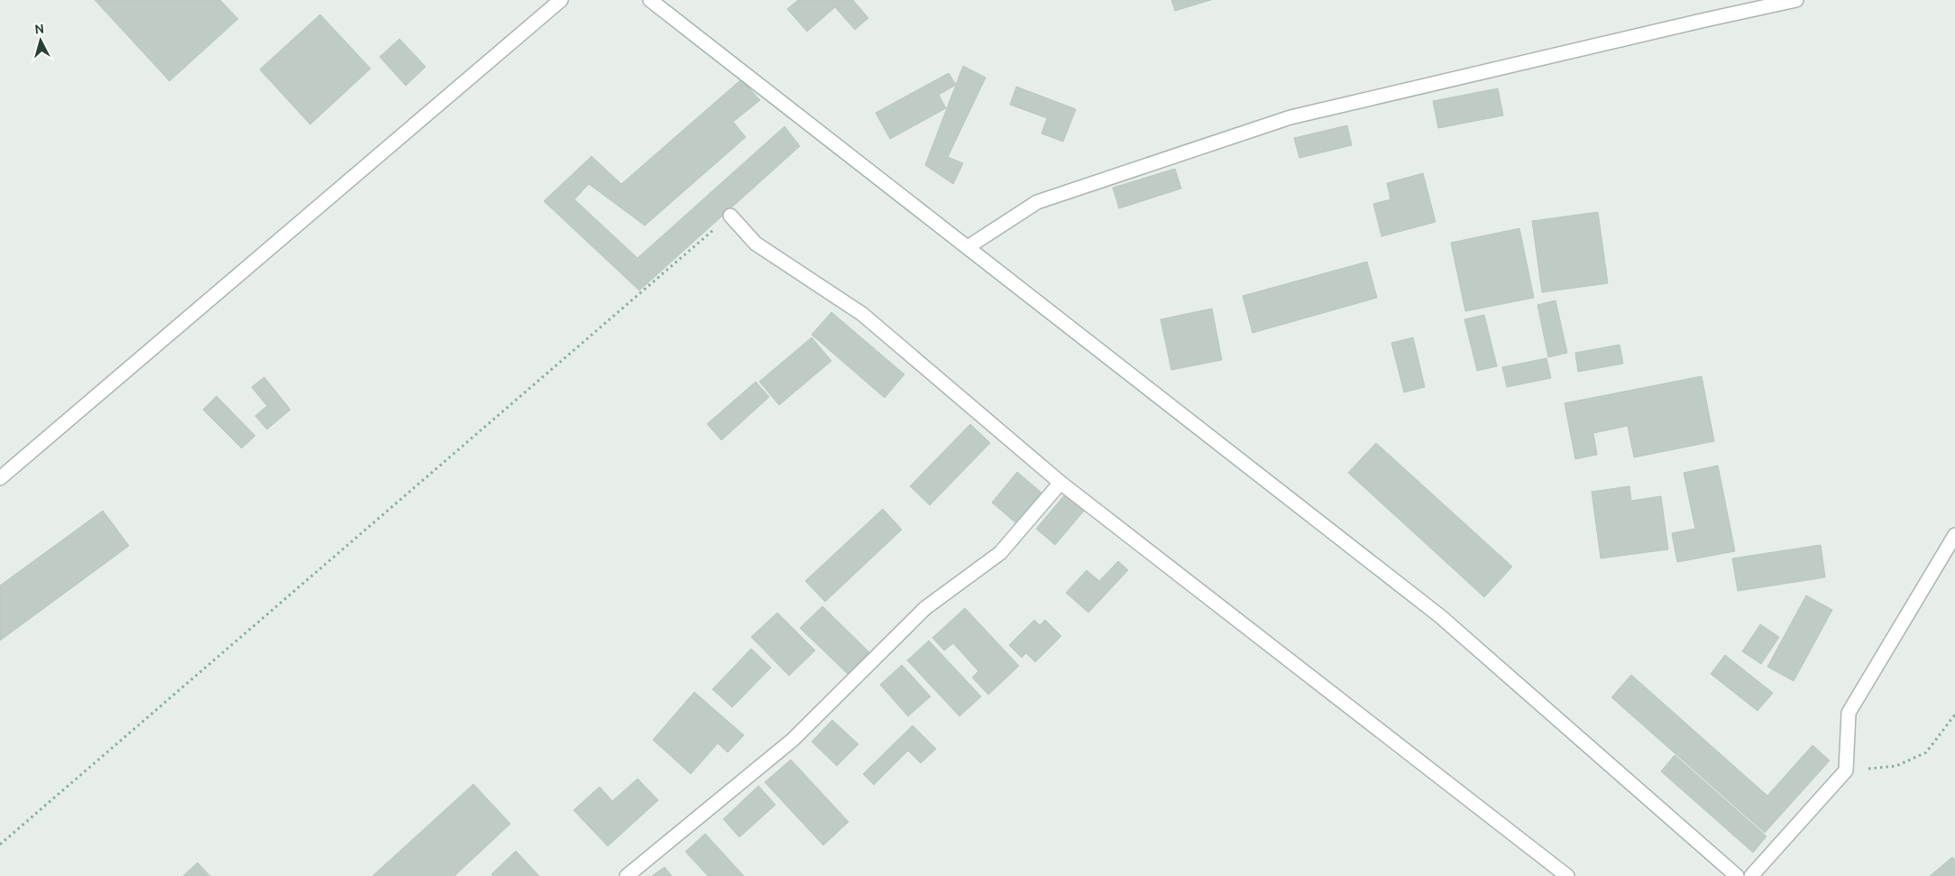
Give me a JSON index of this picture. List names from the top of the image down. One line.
{"north":"top"}
